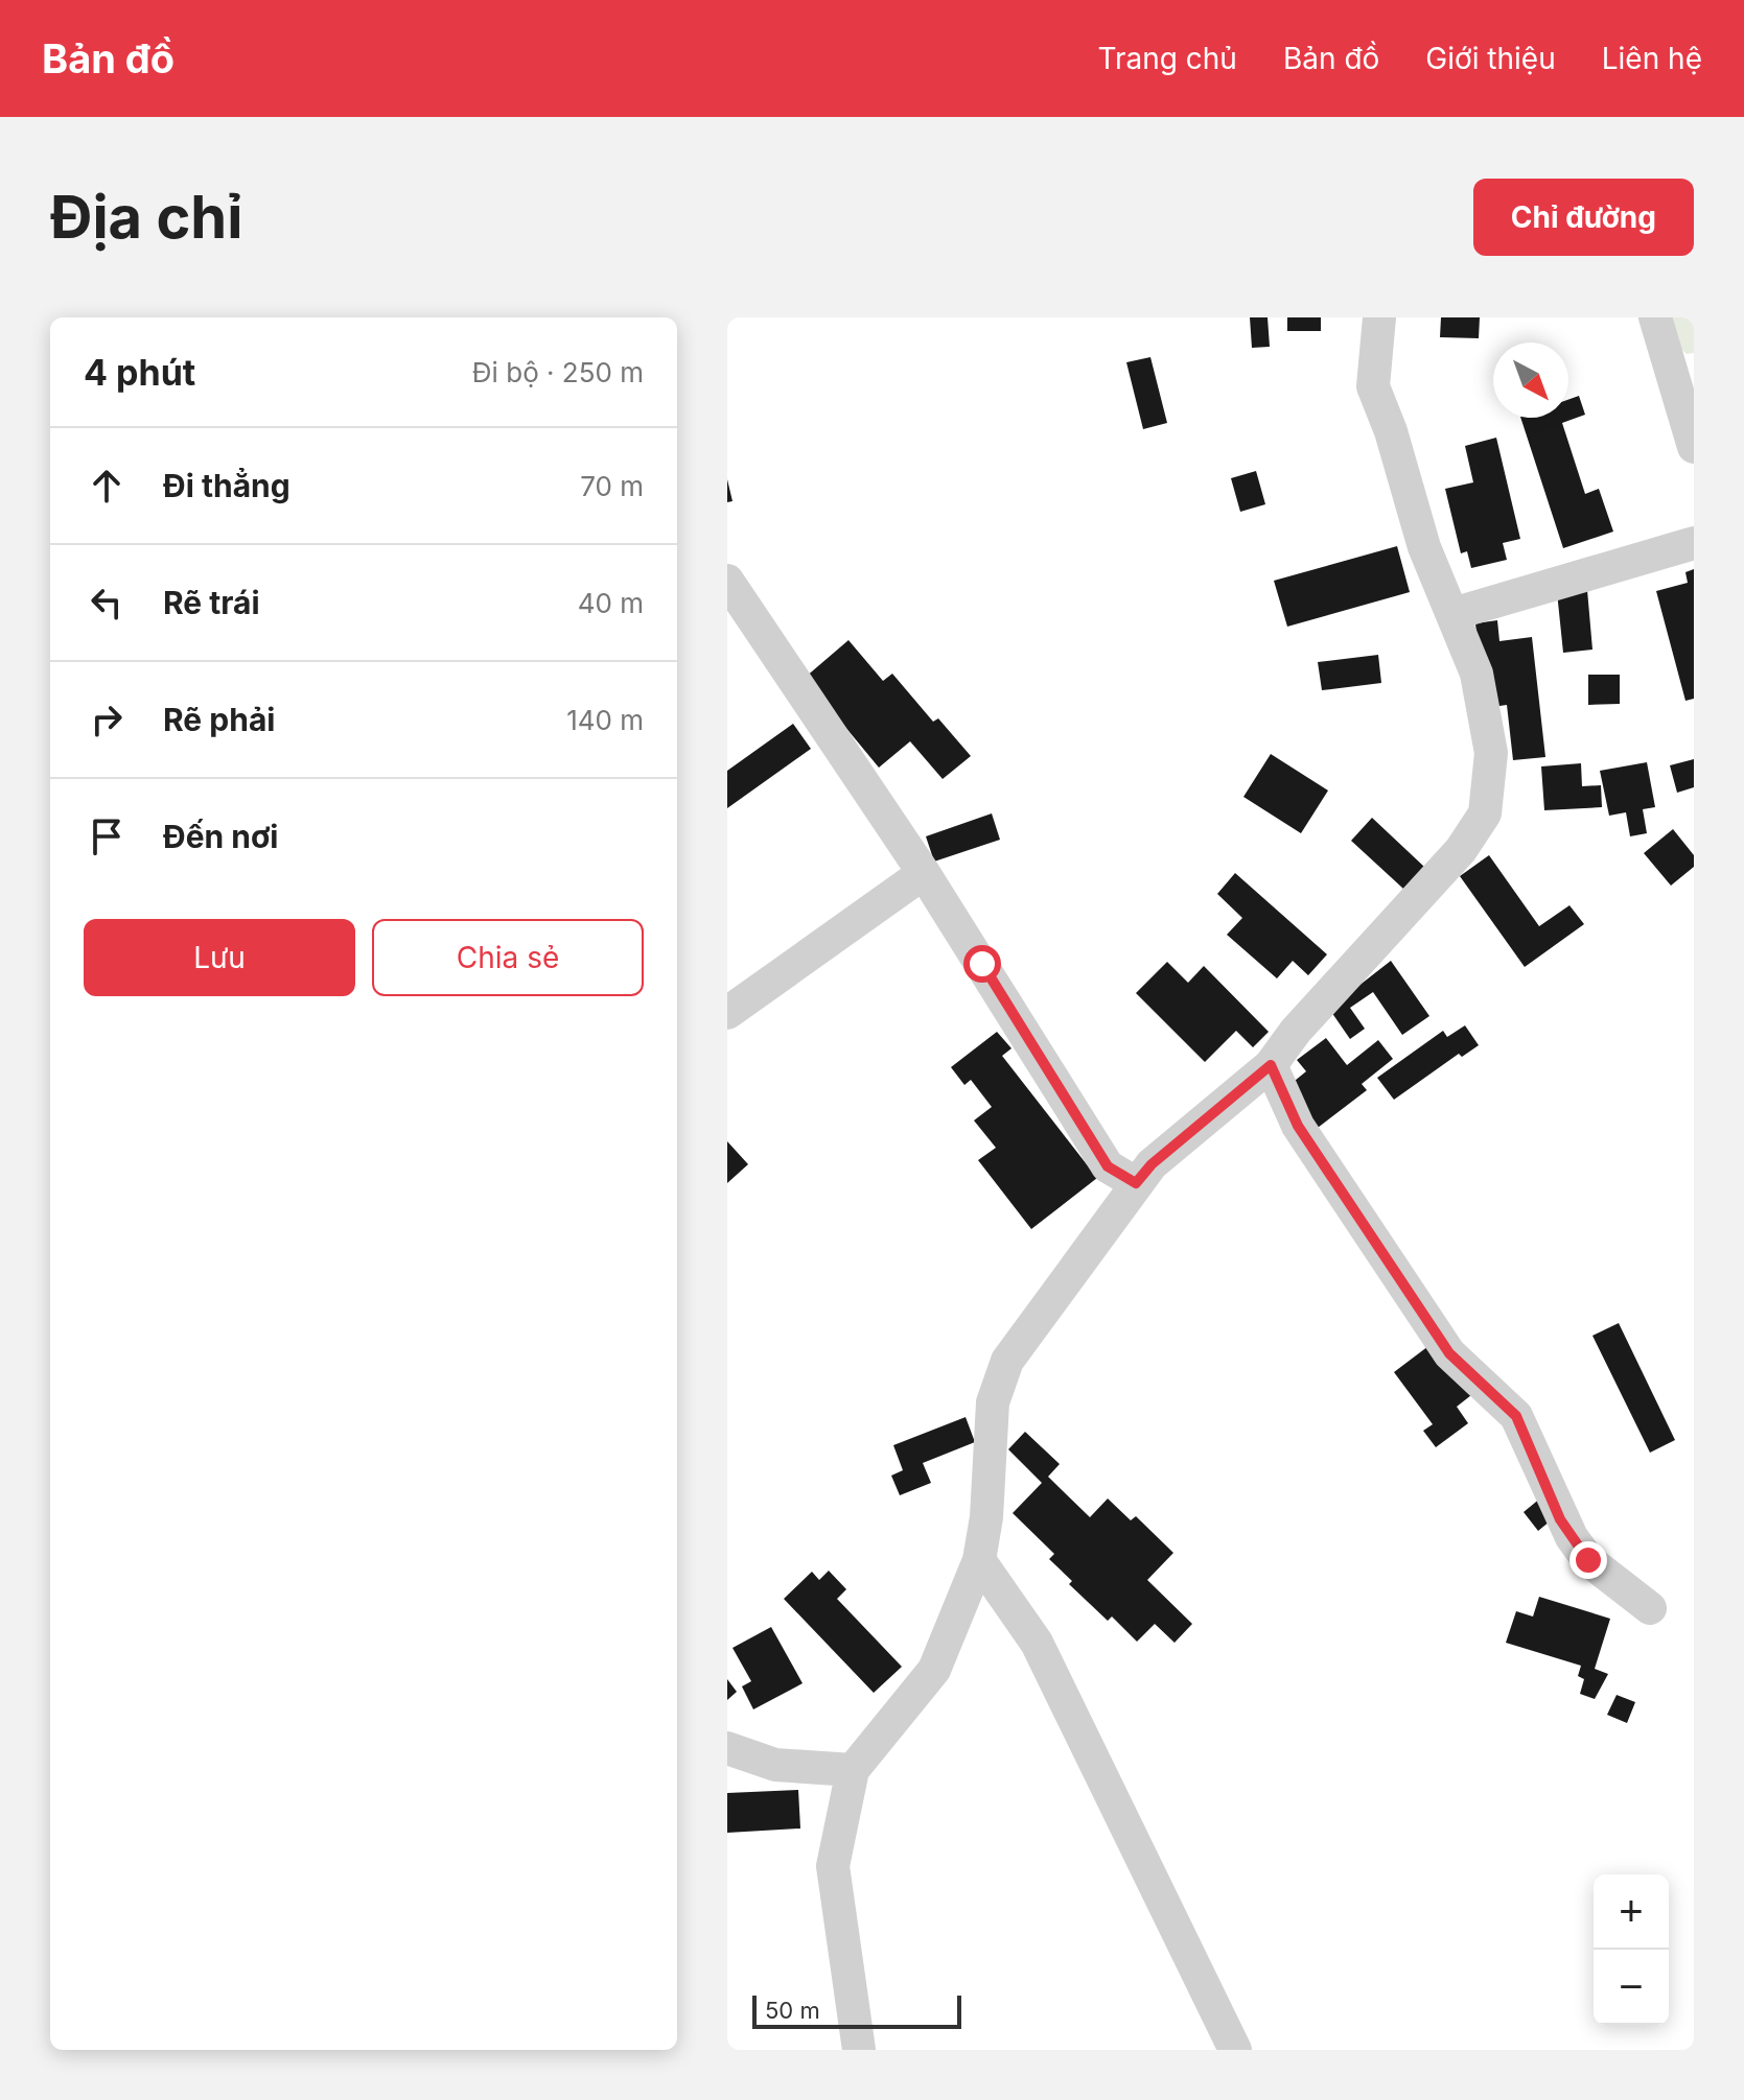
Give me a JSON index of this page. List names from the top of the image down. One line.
{"scale_bar":"50 m","north":"bottom right","page":{"header":"Bản đồ","nav":["Trang chủ","Bản đồ","Giới thiệu","Liên hệ"],"buttons":["Chỉ đường",["Lưu","Chia sẻ"]],"title":"Địa chỉ","heading":["4 phút","Đi bộ · 250 m"],"list":[["Đi thẳng","70 m"],["Rẽ trái","40 m"],["Rẽ phải","140 m"],"Đến nơi"],"map_buttons":["+","−"],"scale":"50 m"}}
